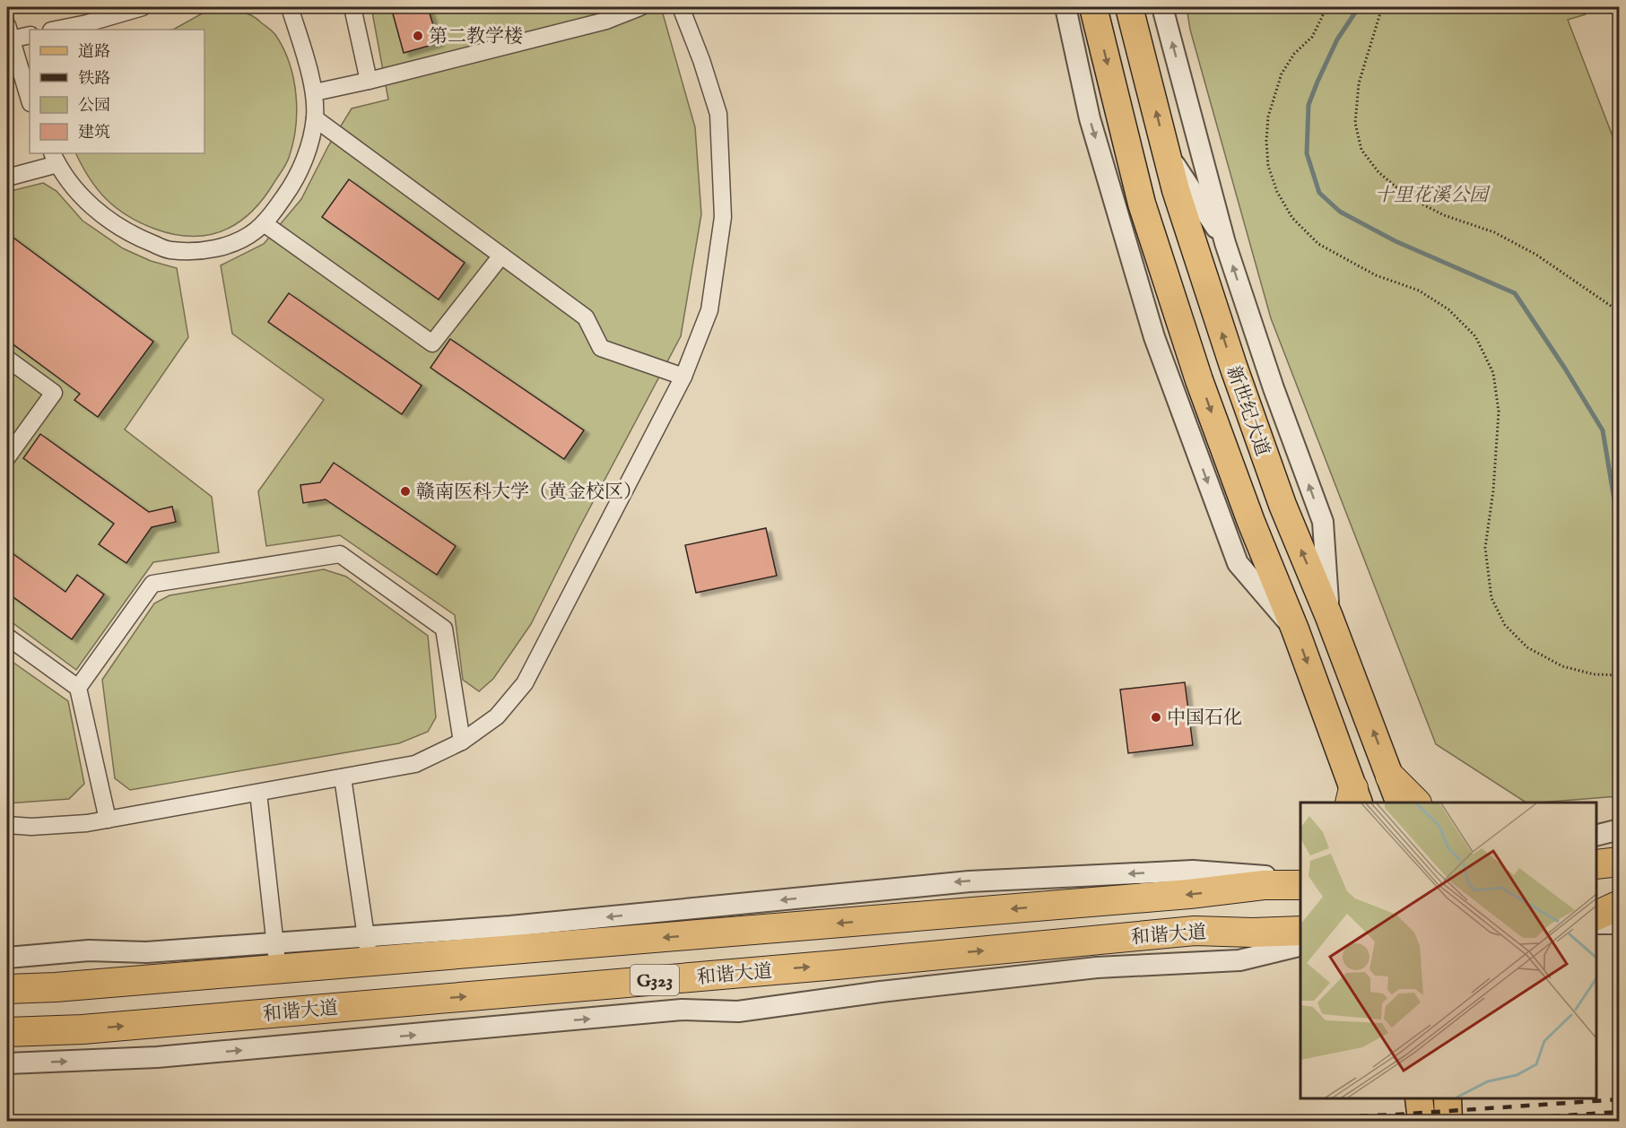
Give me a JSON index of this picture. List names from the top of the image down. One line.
{"streets":{"highway":["和谐大道","G323"],"main road":["新世纪大道"]},"parks":["十里花溪公园"],"places":["第二教学楼","赣南医科大学（黄金校区）","中国石化"],"legend":["道路","铁路","公园","建筑"]}
